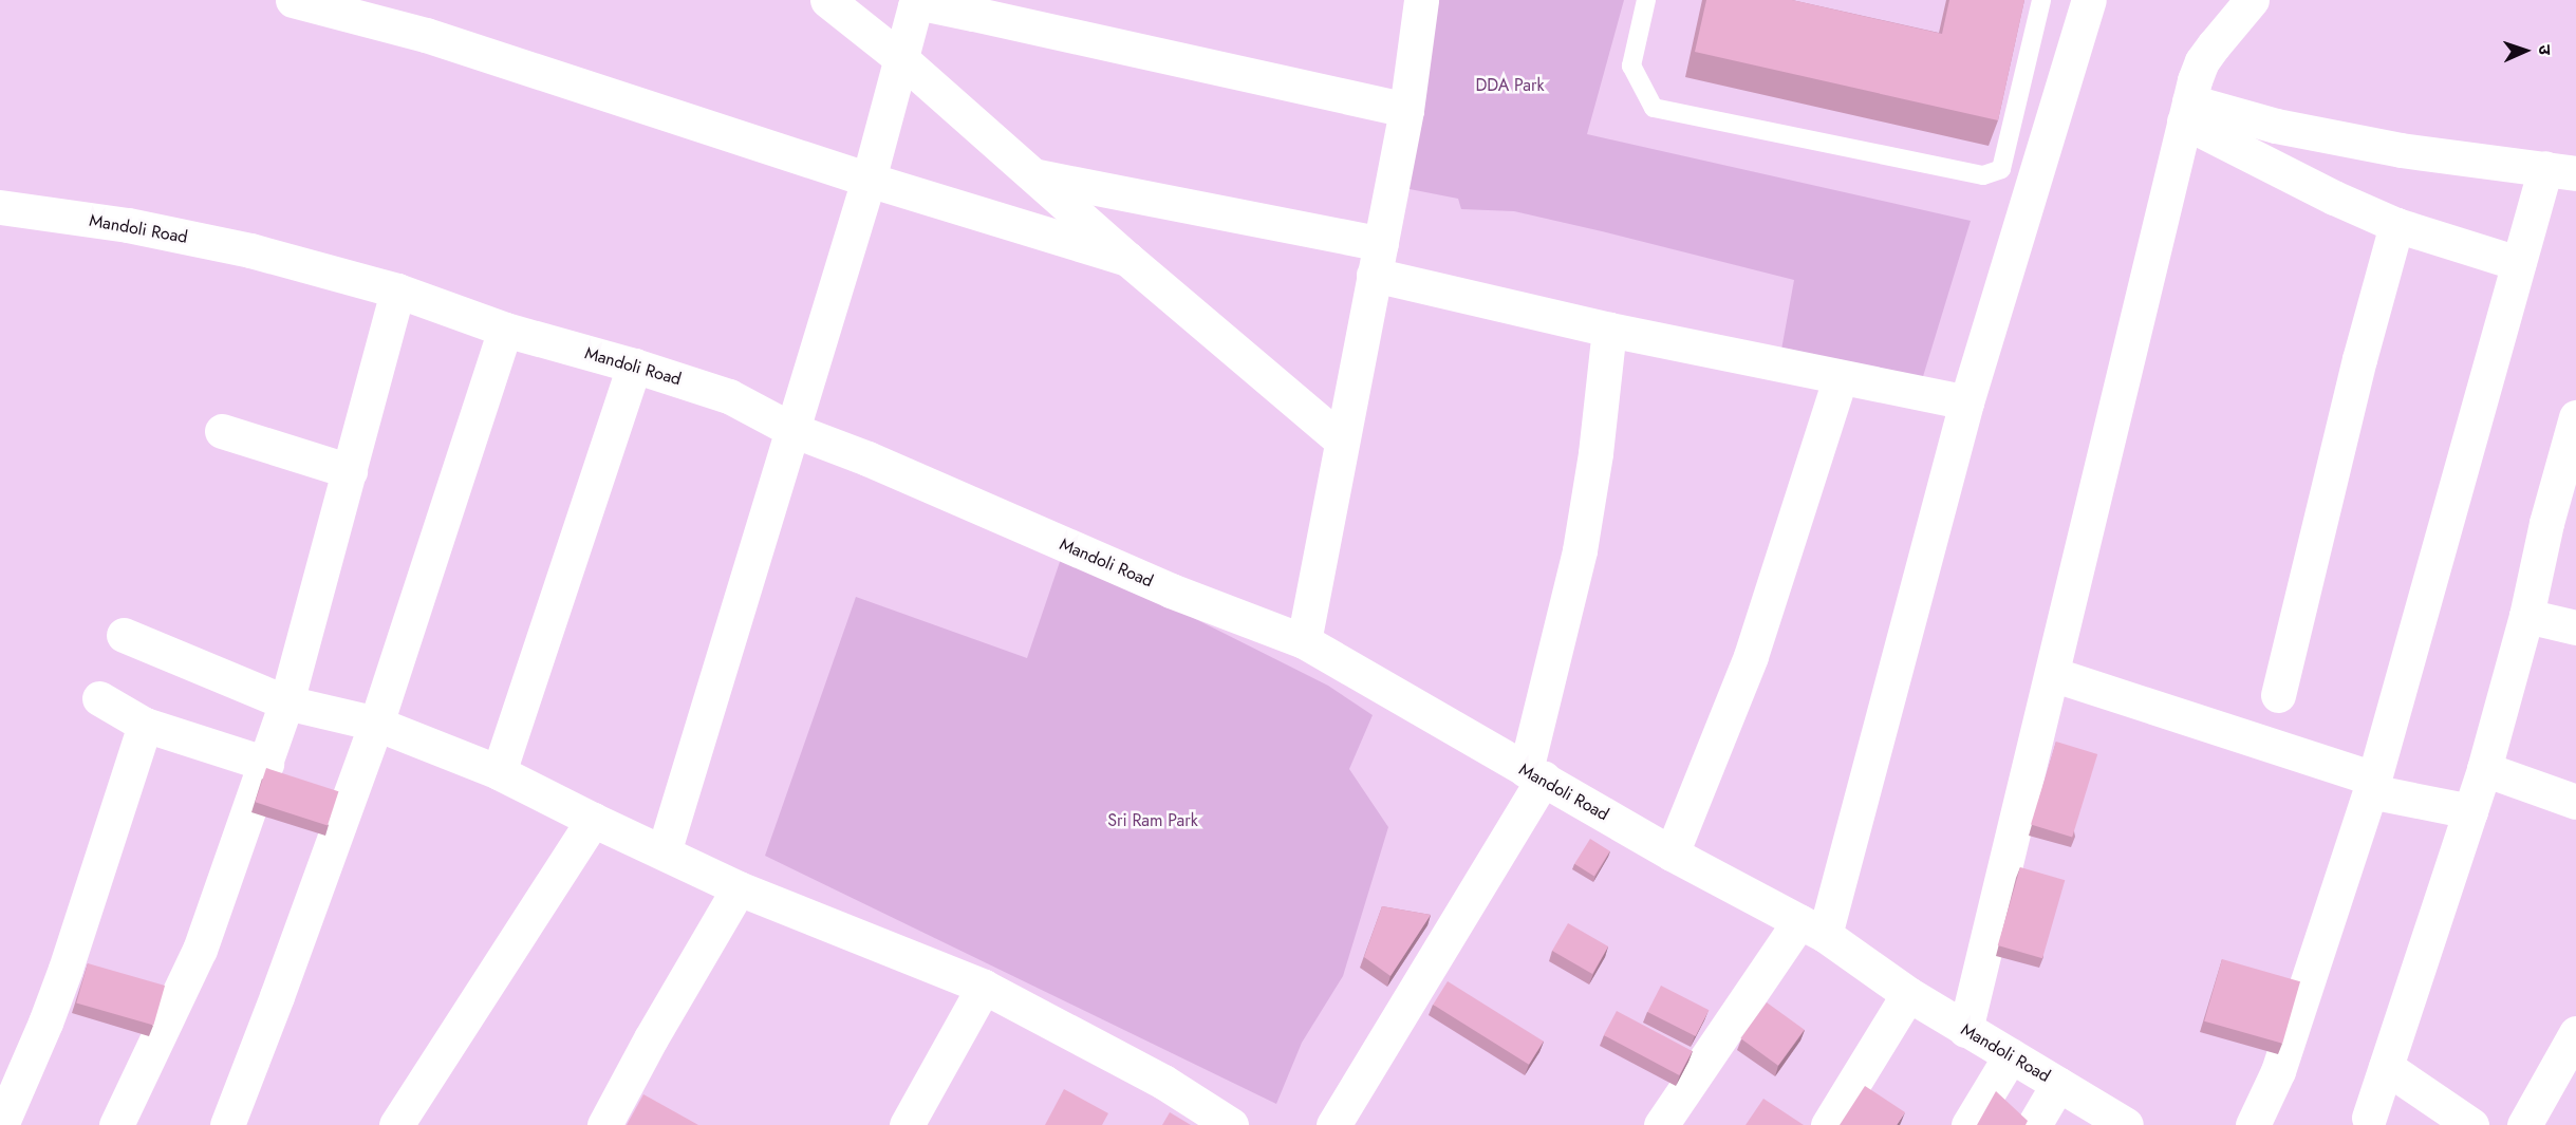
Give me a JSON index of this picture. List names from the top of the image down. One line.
{"streets":{"street":["Mandoli Road"]},"parks":["DDA Park","Sri Ram Park"],"north":"right"}
